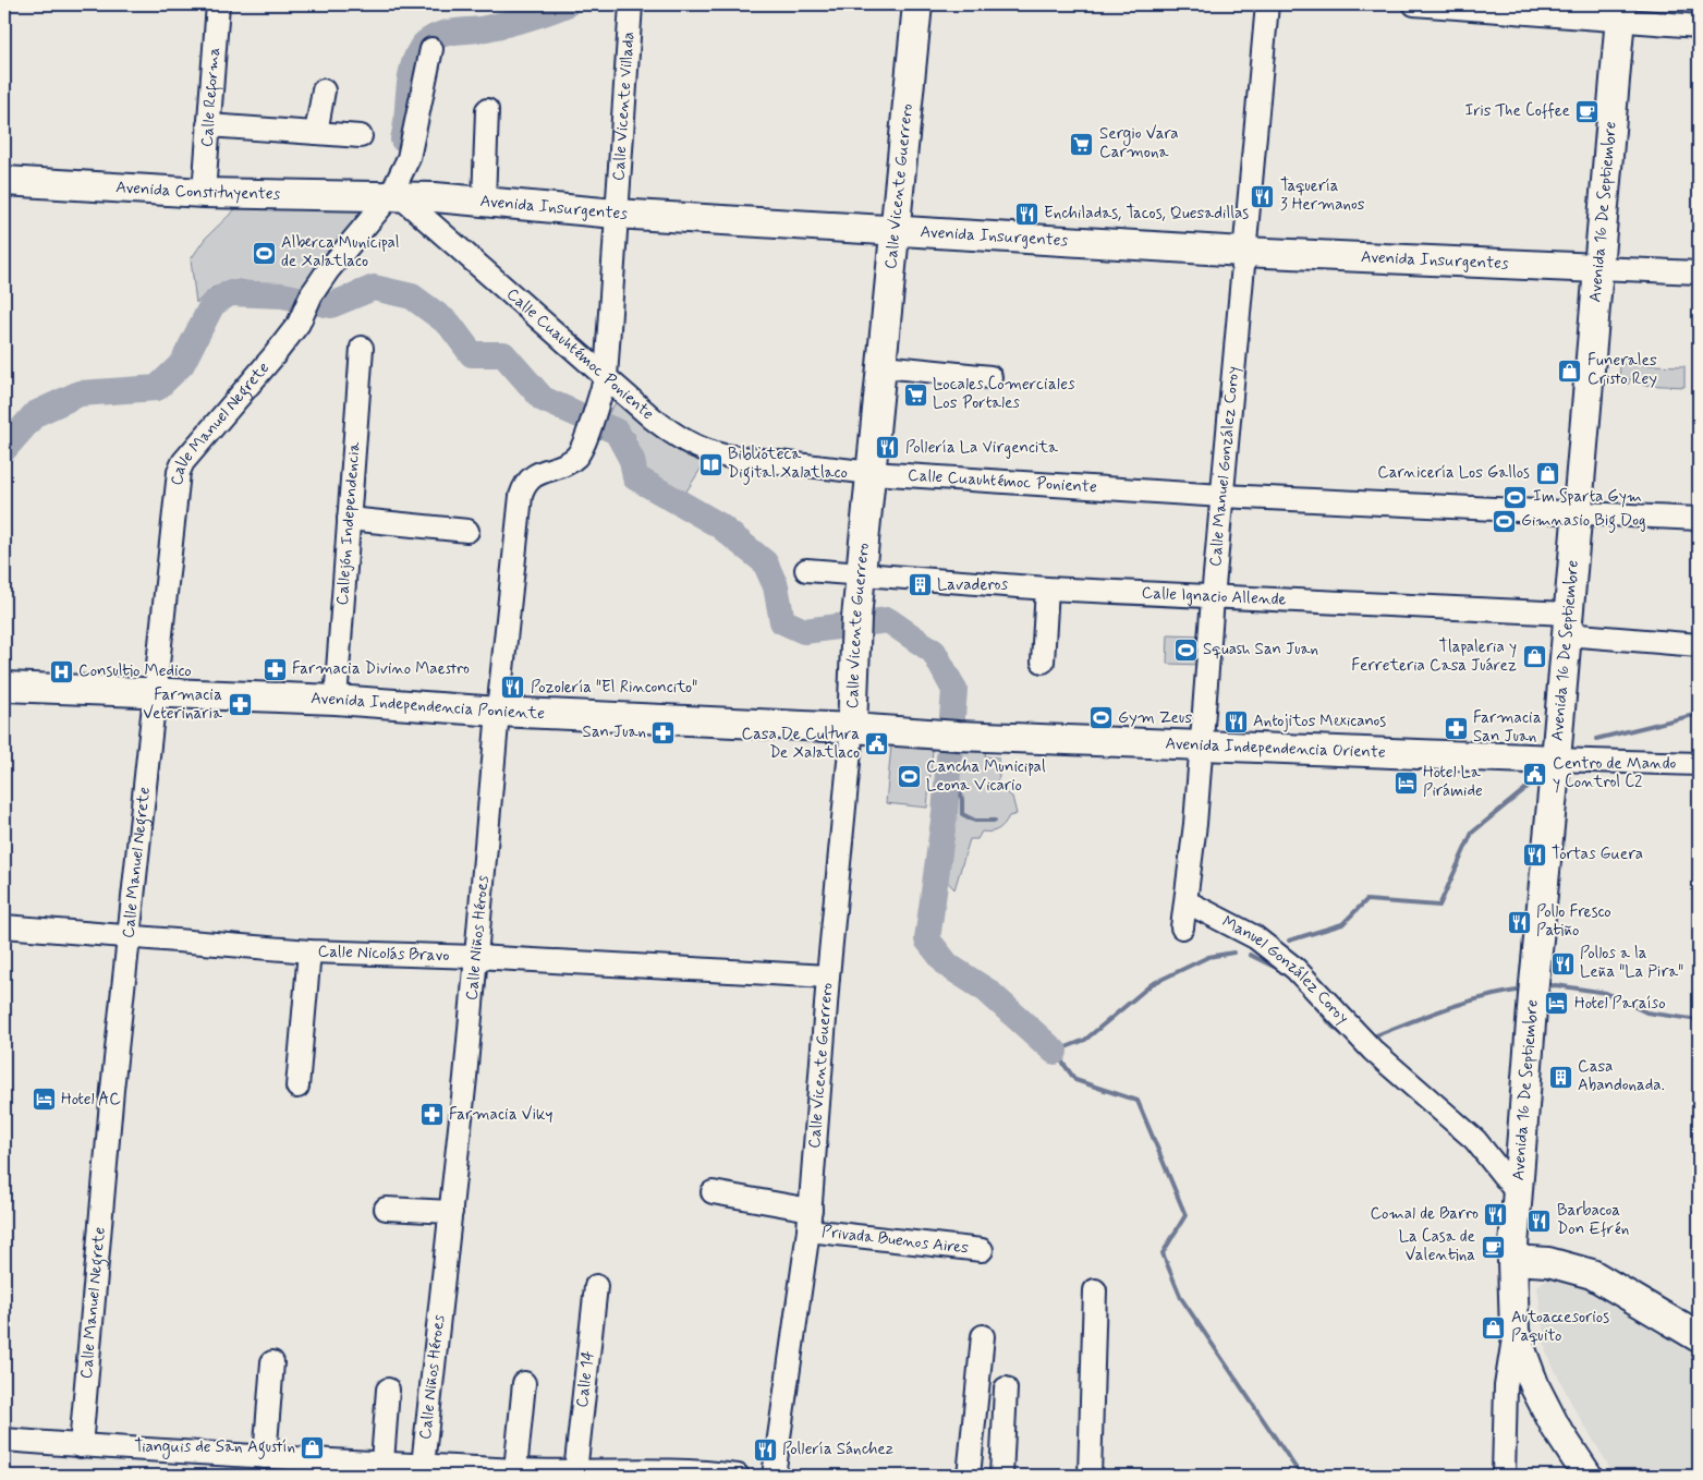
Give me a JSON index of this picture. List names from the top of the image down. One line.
{"streets":{"main road":["Calle Vicente Guerrero","Avenida Constituyentes","Avenida Insurgentes","Avenida 16 De Septiembre","Avenida Independencia Poniente","Avenida Independencia Oriente"],"street":["Calle Reforma","Calle Vicente Villada","Calle Cuauhtémoc Poniente","Calle Manuel Negrete","Calle Manuel González Coroy","Callejón Independencia","Calle Ignacio Allende","Calle Niños Héroes","Calle Nicolás Bravo","Manuel González Coroy","Privada Buenos Aires","Calle 14"]},"crossings":[["Calle Reforma","Avenida Constituyentes"],["Calle Vicente Villada","Avenida Insurgentes"],["Calle Vicente Villada","Calle Cuauhtémoc Poniente"],["Calle Vicente Villada","Calle Niños Héroes"],["Calle Vicente Guerrero","Avenida Insurgentes"],["Calle Vicente Guerrero","Calle Cuauhtémoc Poniente"],["Calle Vicente Guerrero","Calle Ignacio Allende"],["Calle Vicente Guerrero","Avenida Independencia Poniente"],["Calle Vicente Guerrero","Avenida Independencia Oriente"],["Calle Vicente Guerrero","Calle Nicolás Bravo"],["Calle Vicente Guerrero","Privada Buenos Aires"],["Avenida Constituyentes","Avenida Insurgentes"],["Avenida Constituyentes","Calle Cuauhtémoc Poniente"],["Avenida Constituyentes","Calle Manuel Negrete"],["Avenida Insurgentes","Avenida 16 De Septiembre"],["Avenida Insurgentes","Calle Cuauhtémoc Poniente"],["Avenida Insurgentes","Calle Manuel Negrete"],["Avenida Insurgentes","Calle Manuel González Coroy"],["Avenida 16 De Septiembre","Calle Cuauhtémoc Poniente"],["Avenida 16 De Septiembre","Calle Ignacio Allende"],["Avenida 16 De Septiembre","Avenida Independencia Oriente"],["Avenida 16 De Septiembre","Manuel González Coroy"],["Calle Cuauhtémoc Poniente","Calle Manuel Negrete"],["Calle Cuauhtémoc Poniente","Calle Manuel González Coroy"],["Calle Manuel Negrete","Avenida Independencia Poniente"],["Calle Manuel Negrete","Calle Nicolás Bravo"],["Calle Manuel González Coroy","Calle Ignacio Allende"],["Calle Manuel González Coroy","Avenida Independencia Oriente"],["Calle Manuel González Coroy","Manuel González Coroy"],["Callejón Independencia","Avenida Independencia Poniente"],["Avenida Independencia Poniente","Avenida Independencia Oriente"],["Avenida Independencia Poniente","Calle Niños Héroes"],["Calle Niños Héroes","Calle Nicolás Bravo"]],"places":{"cafe":["Iris The Coffee","La Casa de Valentina"],"supermarket":["Sergio Vara Carmona","Locales Comerciales Los Portales"],"restaurant":["Taquería 3 Hermanos","Enchiladas, Tacos, Quesadillas","Pollería La Virgencita","Pozolería \"El Rinconcito\"","Antojitos Mexicanos","Tortas Guera","Pollo Fresco Patiño","Pollos a la Leña \"La Pira\"","Comal de Barro","Barbacoa Don Efrén","Pollería Sánchez"],"sports":["Alberca Municipal de Xalatlaco","Im Sparta Gym","Gimnasio Big Dog","Squash San Juan","Gym Zeus","Cancha Municipal Leona Vicario"],"shop":["Funerales Cristo Rey","Carnicería Los Gallos","Tlapaleria y Ferreteria Casa Juárez","Autoaccesorios Paquito","Tianguis de San Agustín"],"library":["Biblioteca Digital Xalatlaco"],"building":["Lavaderos","Casa Abandonada."],"pharmacy":["Farmacia Divino Maestro","Farmacia Veterinaria","Farmacia San Juan","San Juan","Farmacia Viky"],"hospital":["Consultio Medico"],"public building":["Casa De Cultura De Xalatlaco","Centro de Mando y Control C2"],"hotel":["Hotel La Pirámide","Hotel Paraíso","Hotel AC"]}}
